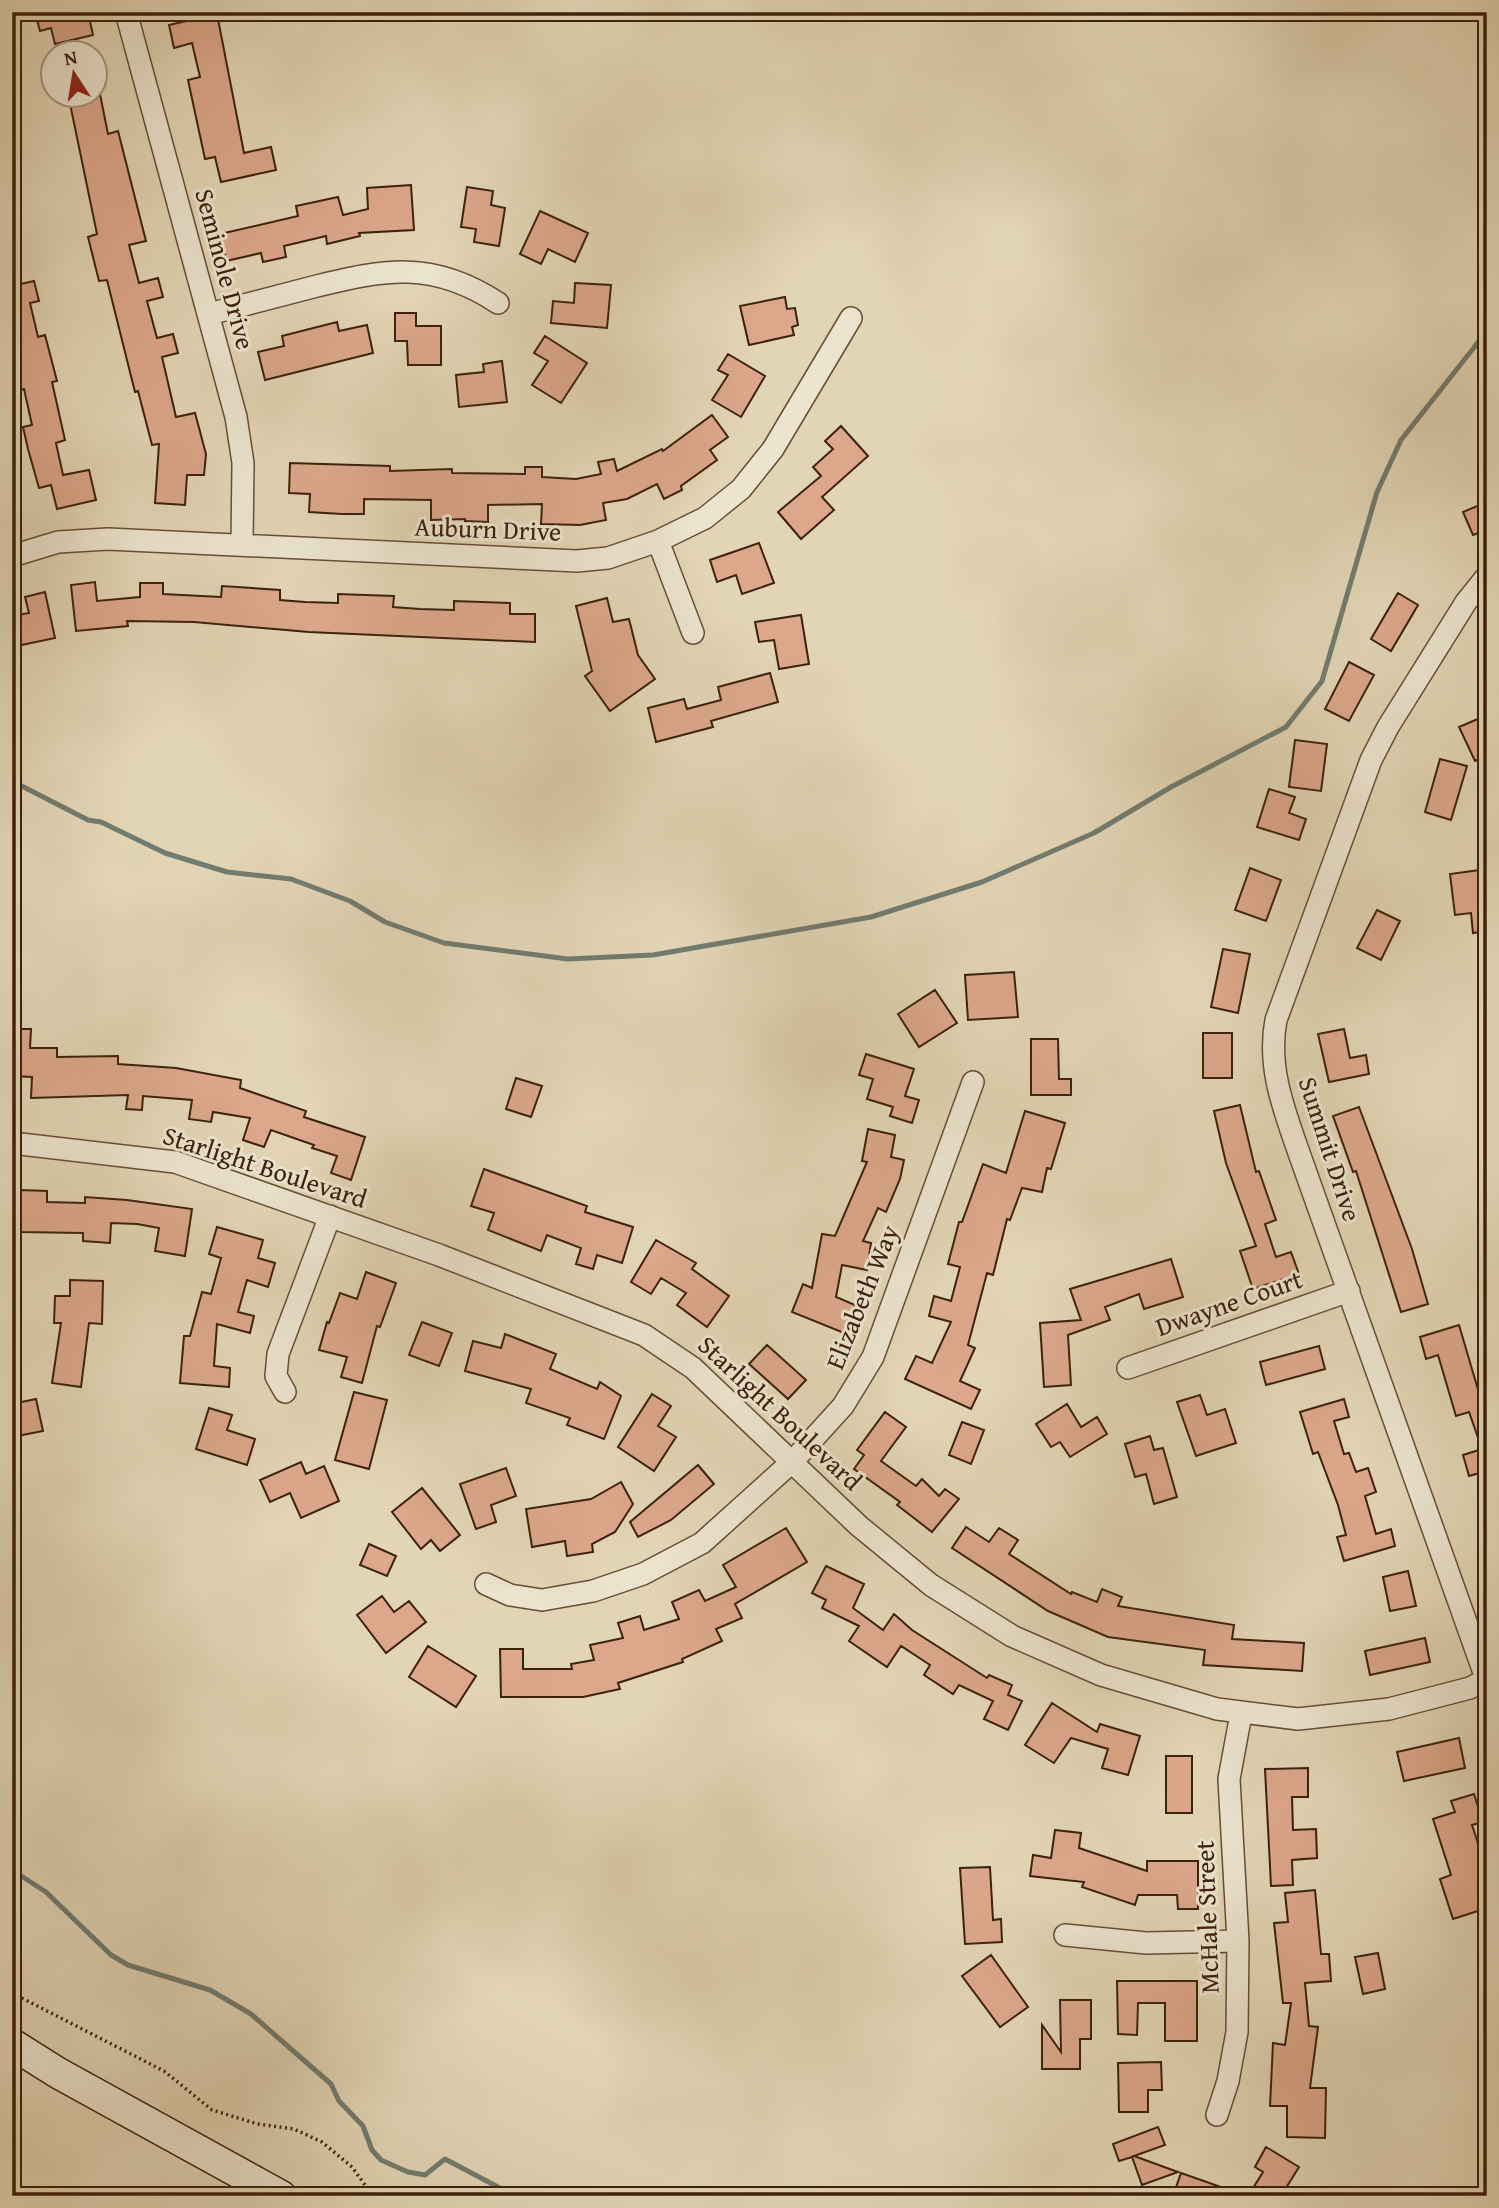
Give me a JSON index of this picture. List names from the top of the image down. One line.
{"streets":{"street":["Seminole Drive","Auburn Drive","Summit Drive","Starlight Boulevard","Elizabeth Way","Dwayne Court","McHale Street"]},"crossings":[["Seminole Drive","Auburn Drive"],["Summit Drive","Starlight Boulevard"],["Summit Drive","Dwayne Court"],["Starlight Boulevard","Elizabeth Way"],["Starlight Boulevard","McHale Street"]],"north":"top"}
